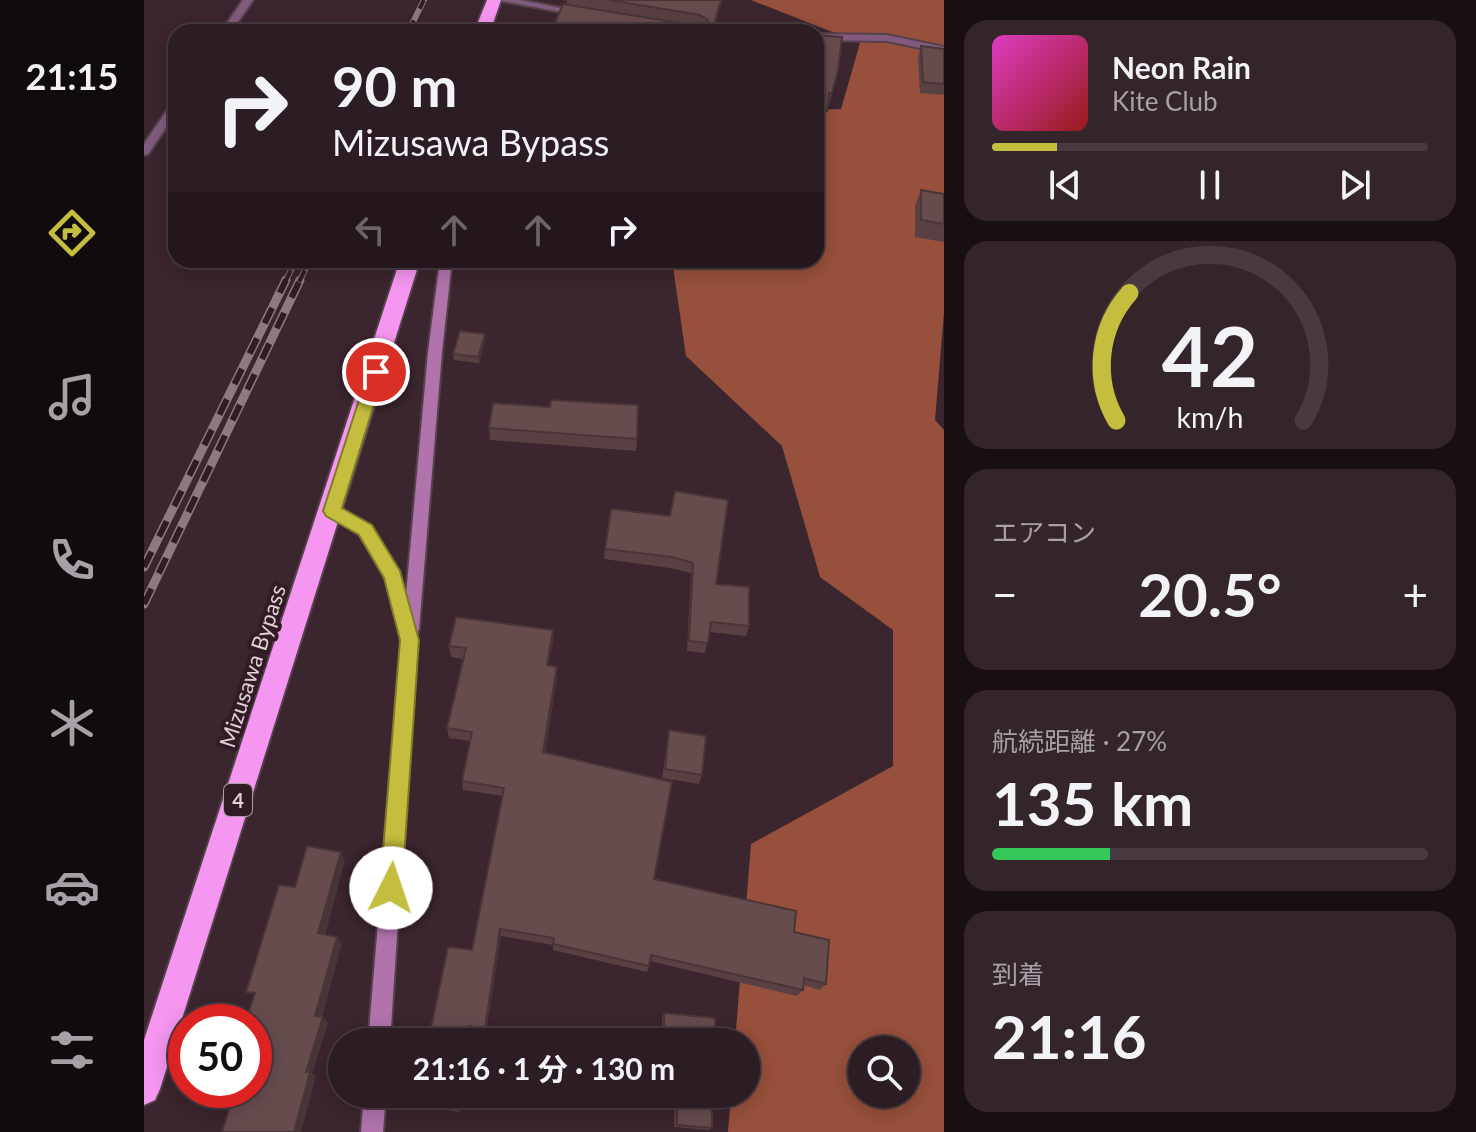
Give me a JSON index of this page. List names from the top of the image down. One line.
{"streets":{"highway":["Mizusawa Bypass","4"]},"page":{"tabs":"21:15","turn":["90 m","Mizusawa Bypass"],"song":["Neon Rain","Kite Club"],"tile":["エアコン",["航続距離 · 27%","135 km"],["到着","21:16"]],"heat":["−","20.5°","+"],"limit":"50","trip":"21:16 · 1 分 · 130 m","gauge":["42","km/h"]}}
